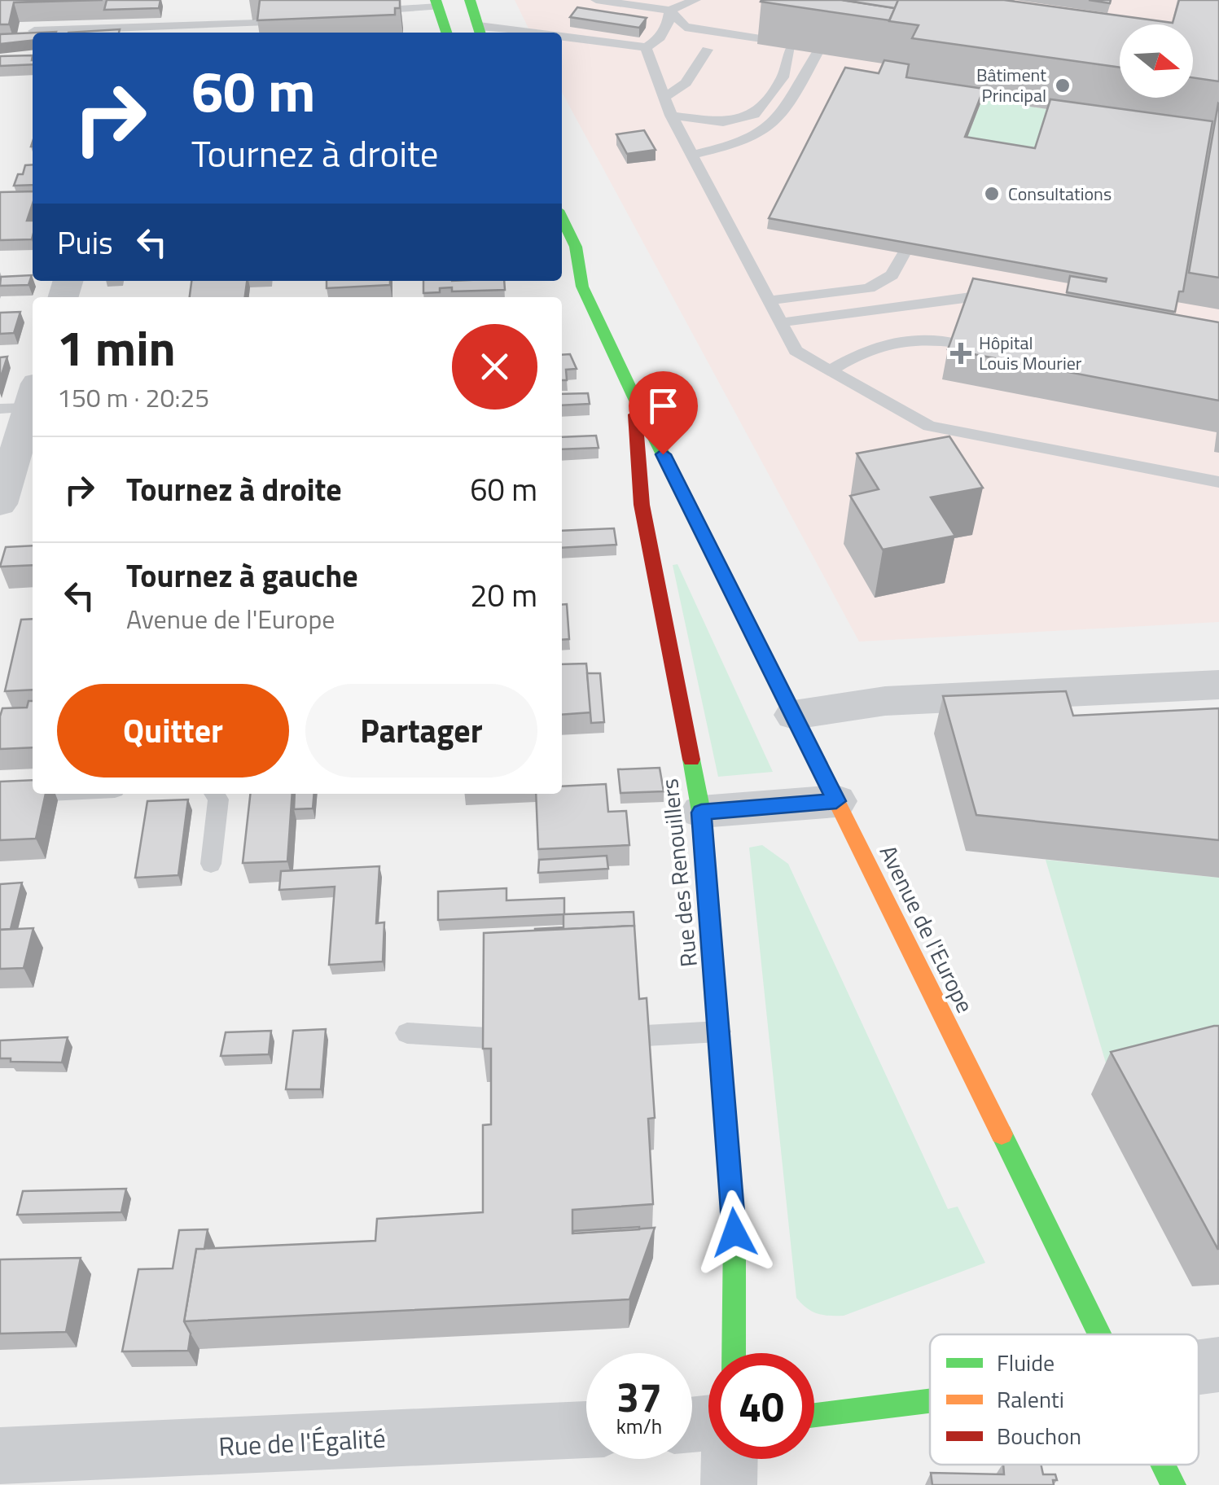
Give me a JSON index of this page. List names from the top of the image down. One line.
{"streets":{"street":["Rue des Renouillers","Avenue de l'Europe","Rue de l'Égalité"]},"crossings":[["Rue des Renouillers","Avenue de l'Europe"]],"places":{"other":["Bâtiment Principal","Consultations"],"health":["Hôpital Louis Mourier"]},"legend":["Fluide","Ralenti","Bouchon"],"north":"right","page":{"turn":["60 m","Tournez à droite"],"then":"Puis","heading":["1 min","150 m · 20:25"],"list":[{"name":"Tournez à droite","value":"60 m"},{"name":"Tournez à gauche","note":"Avenue de l'Europe","value":"20 m"}],"buttons":["Quitter","Partager"],"speed":"37 km/h","limit":"40"}}
